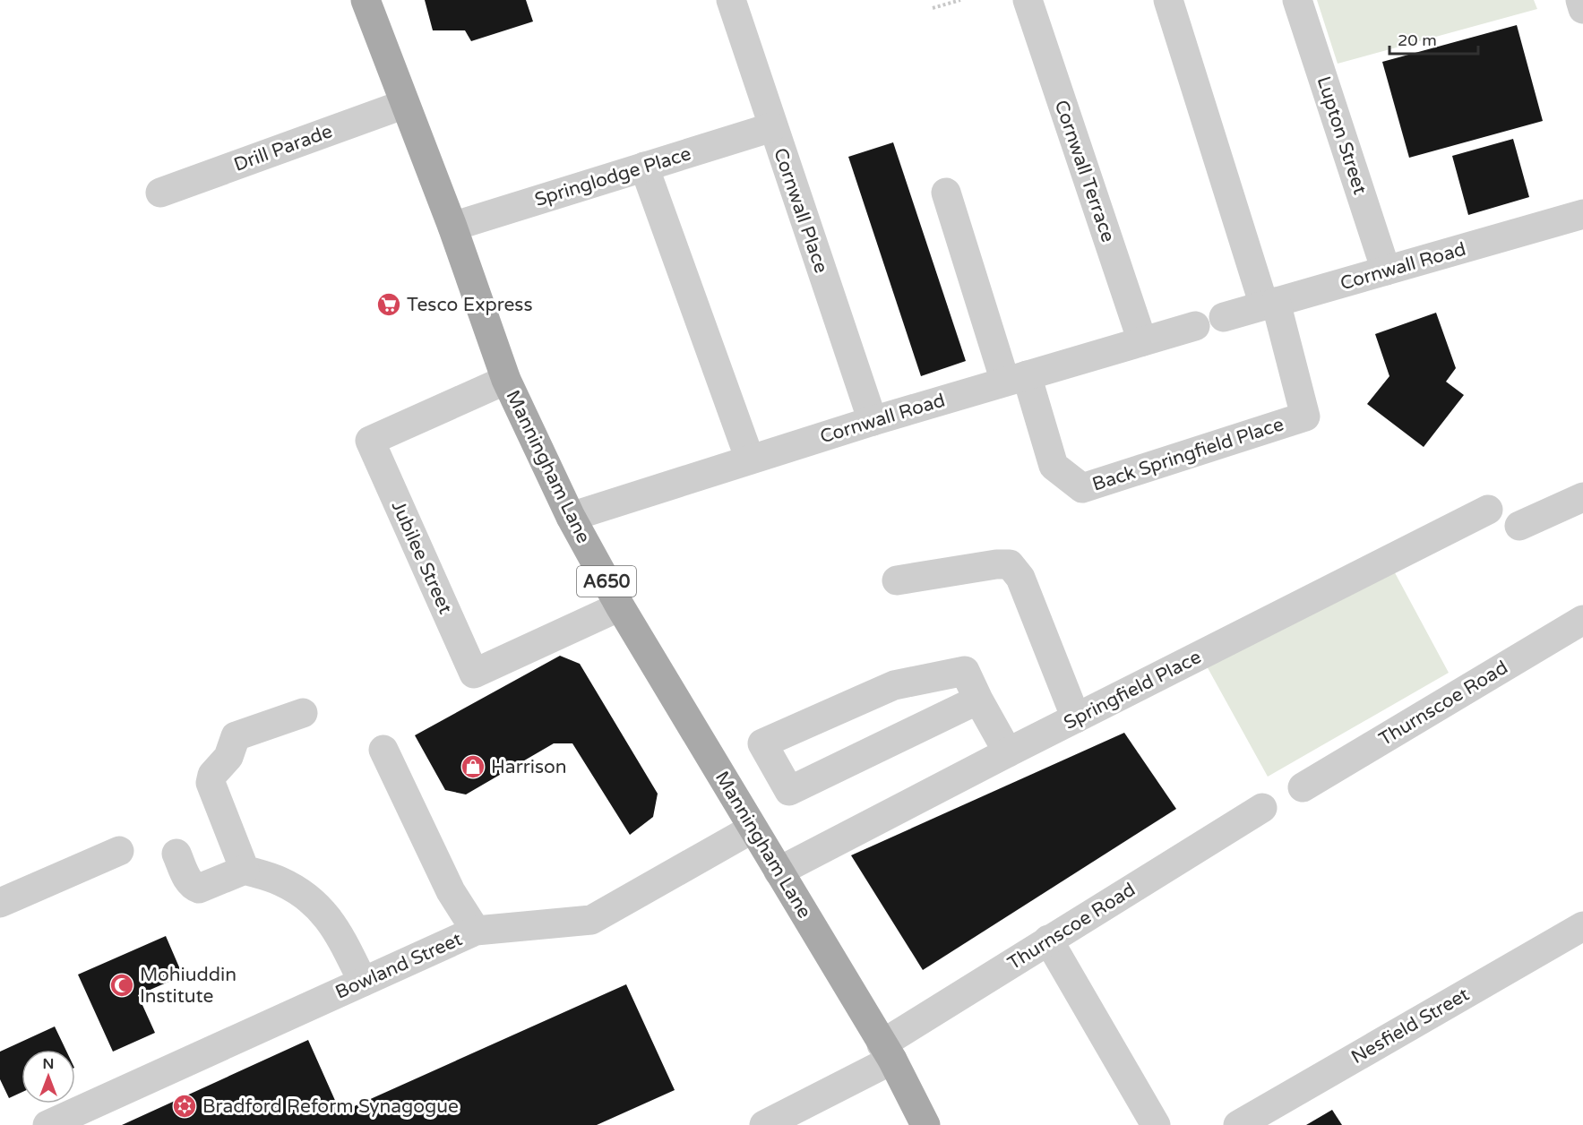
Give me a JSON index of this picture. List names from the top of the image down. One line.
{"streets":{"main road":["Manningham Lane","A650"],"street":["Lupton Street","Drill Parade","Cornwall Terrace","Springlodge Place","Cornwall Place","Cornwall Road","Back Springfield Place","Jubilee Street","Springfield Place","Thurnscoe Road","Bowland Street","Nesfield Street"]},"crossings":[["Lupton Street","Cornwall Road"],["Drill Parade","Manningham Lane"],["Cornwall Terrace","Cornwall Road"],["Springlodge Place","Cornwall Place"],["Springlodge Place","Manningham Lane"],["Cornwall Place","Cornwall Road"],["Cornwall Road","Back Springfield Place"],["Cornwall Road","Manningham Lane"],["Manningham Lane","Jubilee Street"],["Manningham Lane","Springfield Place"],["Manningham Lane","Thurnscoe Road"],["Manningham Lane","Bowland Street"]],"places":{"supermarket":["Tesco Express"],"shop":["Harrison"],"mosque":["Mohiuddin Institute"],"synagogue":["Bradford Reform Synagogue"]},"scale_bar":"20 m","north":"top"}
